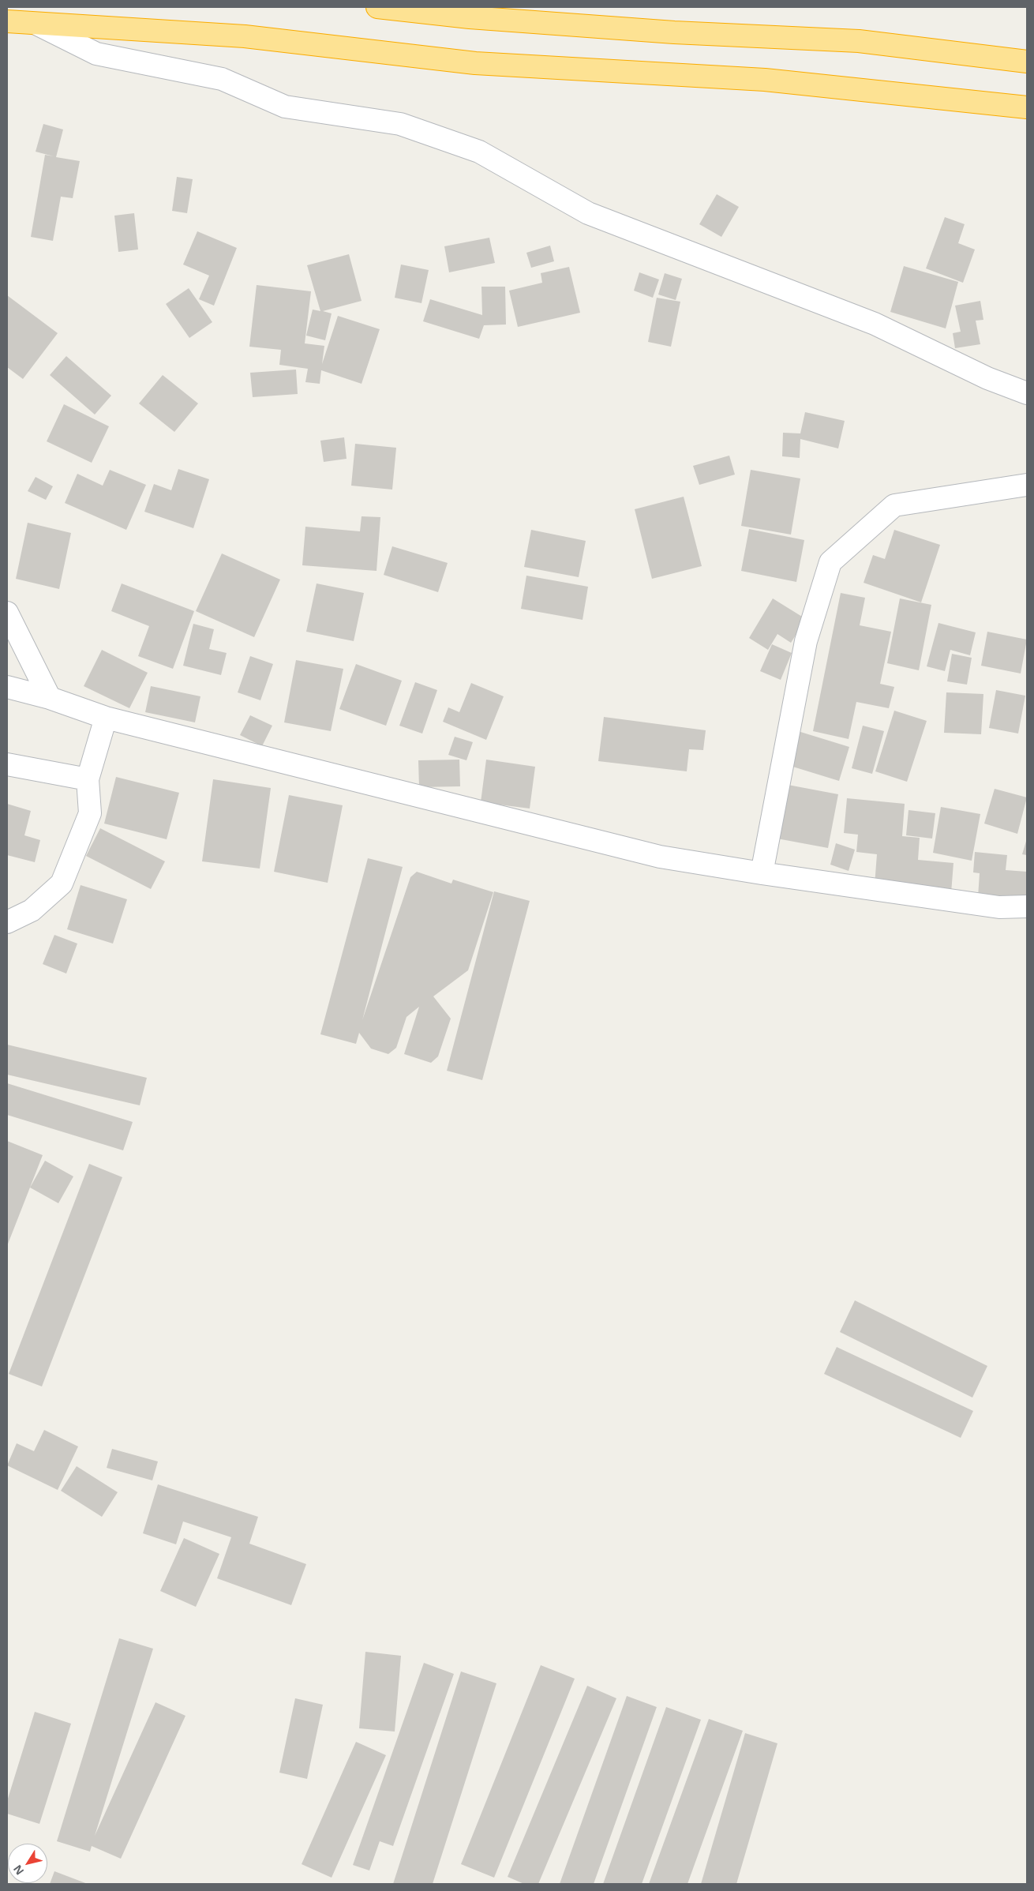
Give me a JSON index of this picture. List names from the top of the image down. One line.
{"north":"bottom left"}
